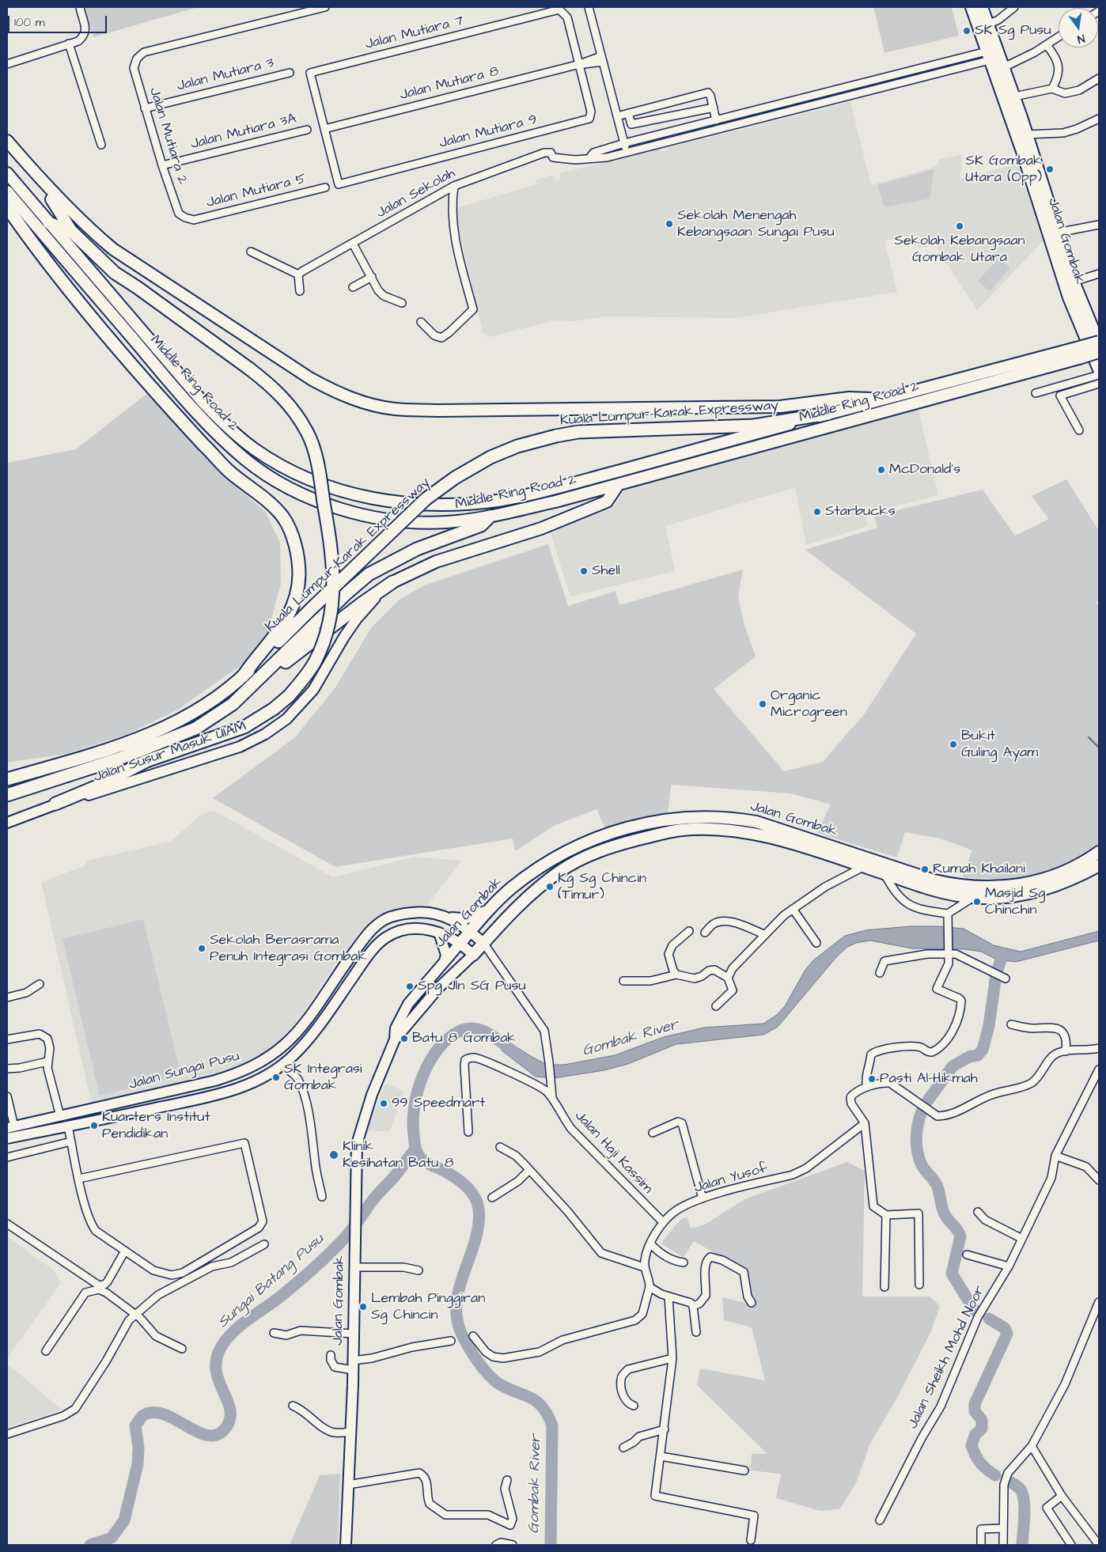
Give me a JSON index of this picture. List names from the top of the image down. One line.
{"streets":{"highway":["Kuala Lumpur–Karak Expressway"],"main road":["Jalan Gombak","Middle Ring Road 2","Jalan Susur Masuk UIAM","Jalan Sungai Pusu"],"street":["Jalan Mutiara 7","Jalan Mutiara 3","Jalan Mutiara 8","Jalan Mutiara 3A","Jalan Mutiara 9","Jalan Mutiara 2","Jalan Mutiara 5","Jalan Sekolah","Jalan Haji Kassim","Jalan Yusof","Jalan Sheikh Mohd Noor"]},"crossings":[["Jalan Mutiara 7","Jalan Mutiara 8"],["Jalan Mutiara 7","Jalan Mutiara 9"],["Jalan Mutiara 3","Jalan Mutiara 2"],["Jalan Mutiara 8","Jalan Mutiara 9"],["Jalan Mutiara 3A","Jalan Mutiara 2"],["Jalan Mutiara 2","Jalan Mutiara 5"],["Jalan Gombak","Middle Ring Road 2"],["Jalan Gombak","Jalan Sungai Pusu"],["Middle Ring Road 2","Kuala Lumpur–Karak Expressway"],["Jalan Haji Kassim","Jalan Yusof"]],"water":["Gombak River","Sungai Batang Pusu"],"places":["SK Sg Pusu","SK Gombak Utara (Opp)","Sekolah Menengah Kebangsaan Sungai Pusu","Sekolah Kebangsaan Gombak Utara","McDonald's","Starbucks","Shell","Organic Microgreen","Bukit Guling Ayam","Rumah Khailani","Kg Sg Chincin (Timur)","Masjid Sg Chinchin","Sekolah Berasrama Penuh Integrasi Gombak","Spg Jln SG Pusu","Batu 8 Gombak","SK Integrasi Gombak","Pasti Al-Hikmah","99 Speedmart","Kuarters Institut Pendidikan","Klinik Kesihatan Batu 8","Lembah Pinggiran Sg Chincin"],"scale_bar":"100 m","north":"bottom"}
